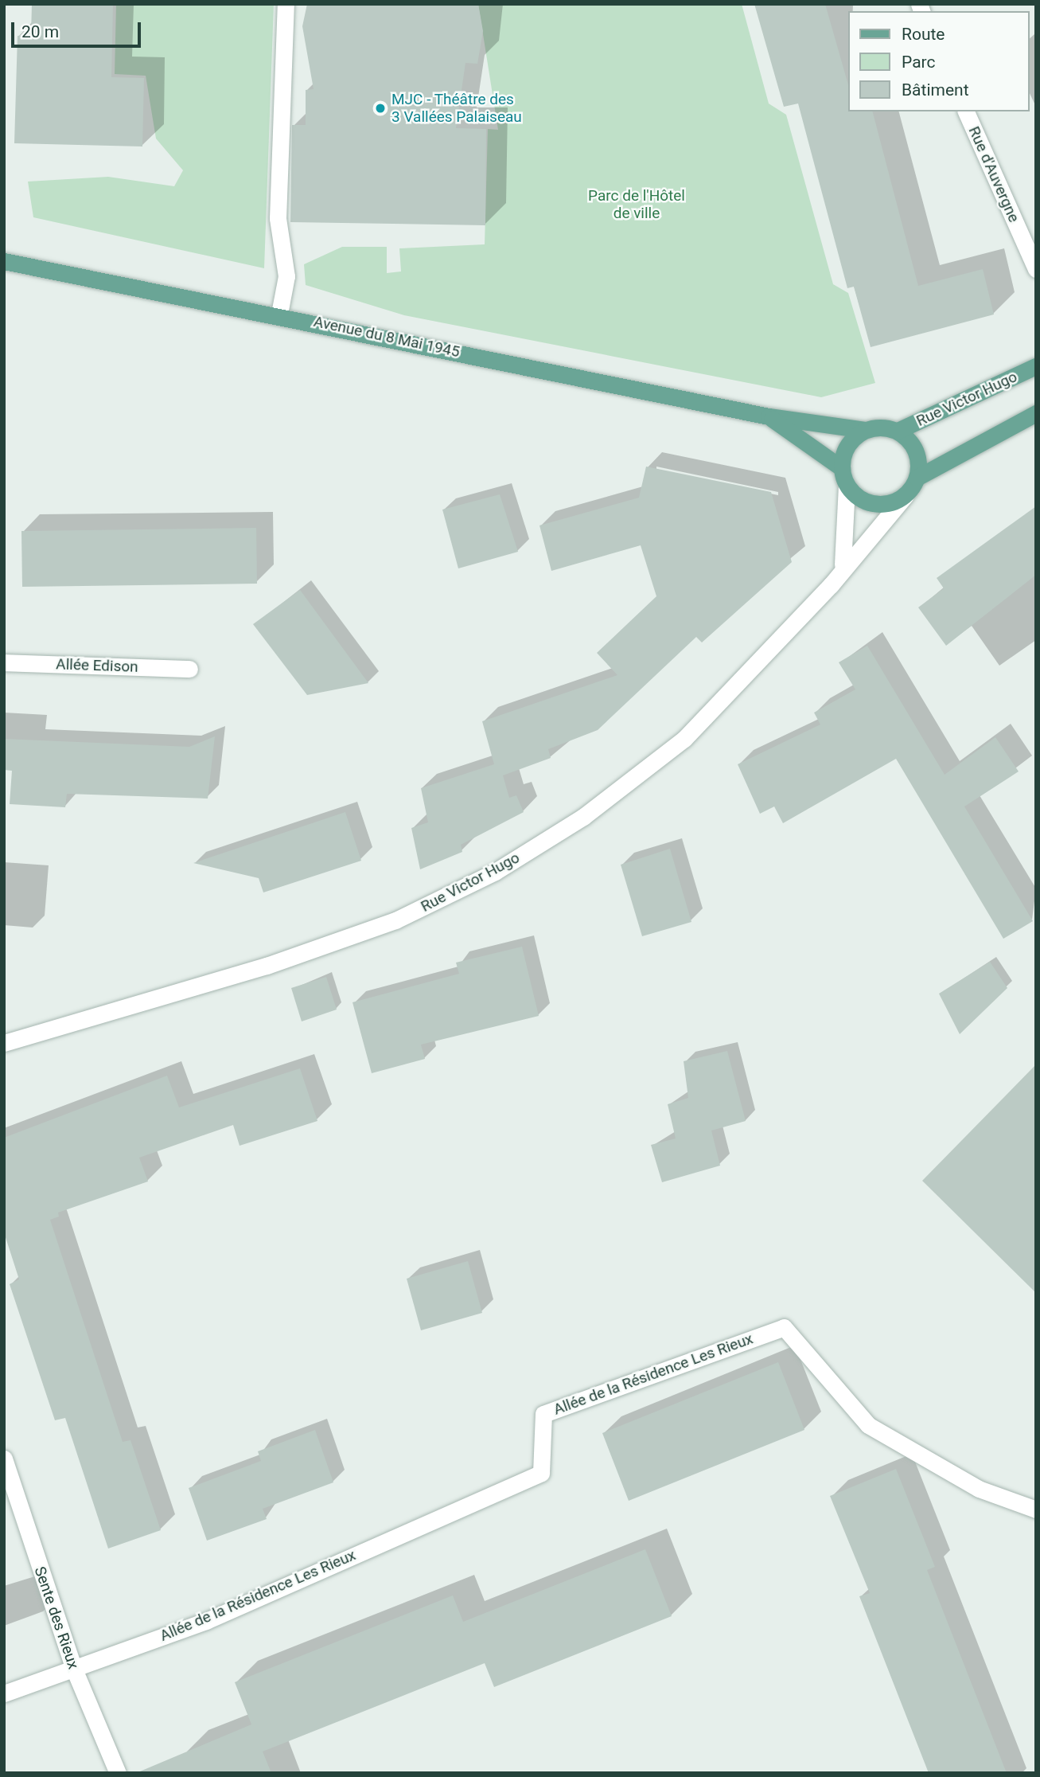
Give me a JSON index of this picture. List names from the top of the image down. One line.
{"streets":{"main road":["Avenue du 8 Mai 1945","Rue Victor Hugo"],"street":["Rue d'Auvergne","Allée Edison","Allée de la Résidence Les Rieux","Sente des Rieux"]},"crossings":[["Avenue du 8 Mai 1945","Rue Victor Hugo"],["Allée de la Résidence Les Rieux","Sente des Rieux"]],"parks":["Parc de l'Hôtel de ville"],"places":["MJC - Théâtre des 3 Vallées Palaiseau"],"legend":["Route","Parc","Bâtiment"],"scale_bar":"20 m"}
